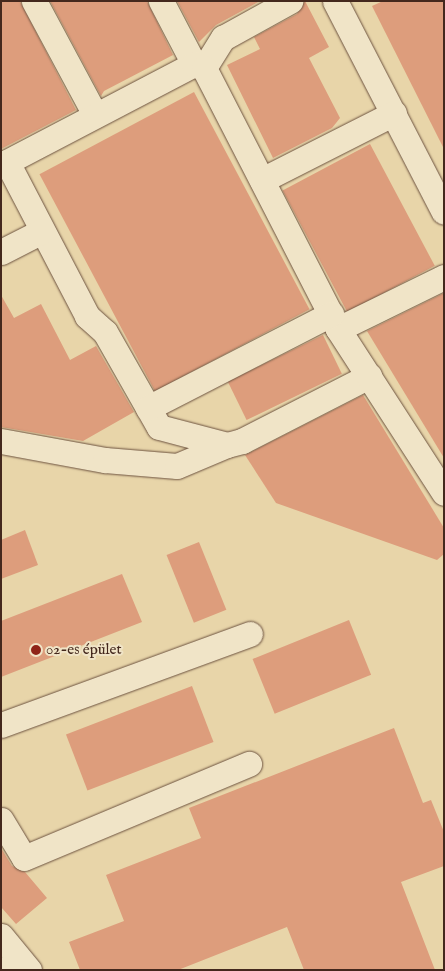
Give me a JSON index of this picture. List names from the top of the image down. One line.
{"places":["02-es épület"]}
